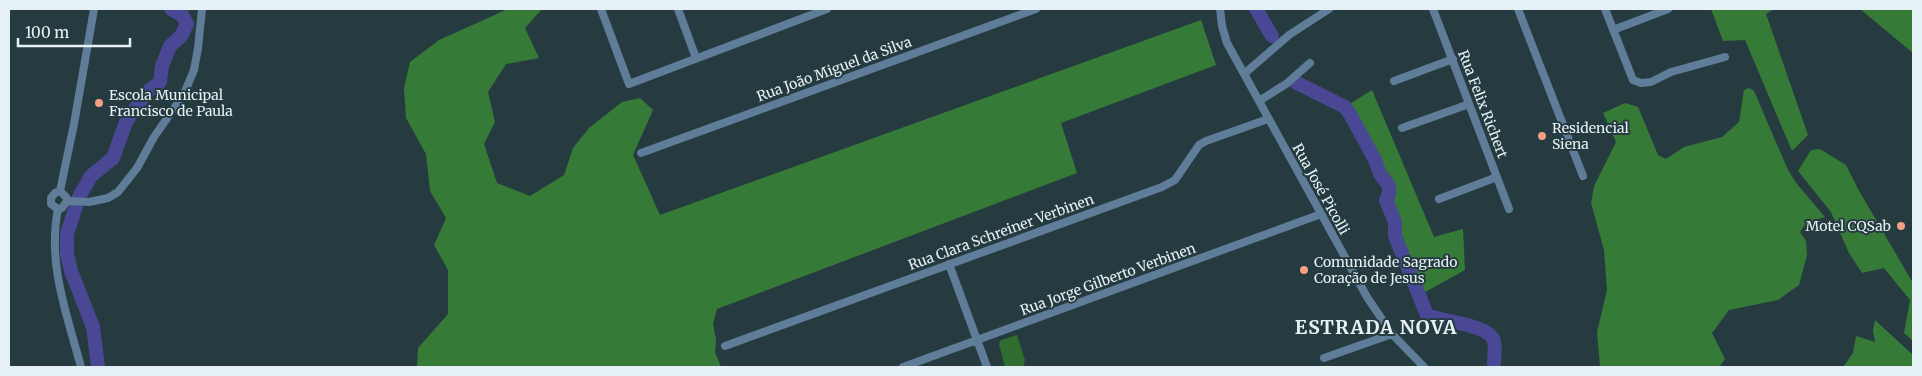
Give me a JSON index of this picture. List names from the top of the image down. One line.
{"streets":{"street":["Rua João Miguel da Silva","Rua Felix Richert","Rua José Picolli","Rua Clara Schreiner Verbinen","Rua Jorge Gilberto Verbinen"]},"crossings":[["Rua José Picolli","Rua Clara Schreiner Verbinen"],["Rua José Picolli","Rua Jorge Gilberto Verbinen"]],"districts":["ESTRADA NOVA"],"places":["Escola Municipal Francisco de Paula","Residencial Siena","Motel CQSab","Comunidade Sagrado Coração de Jesus"],"scale_bar":"100 m"}
